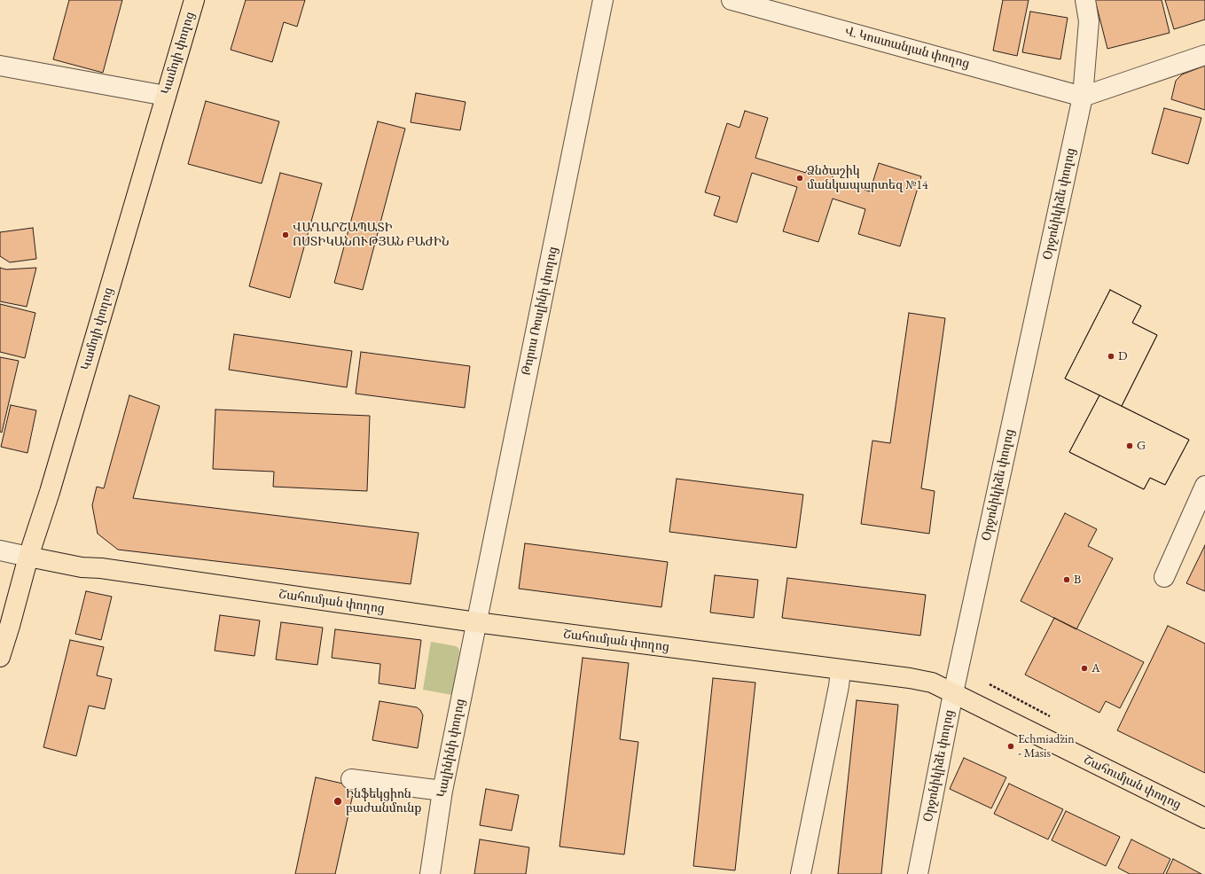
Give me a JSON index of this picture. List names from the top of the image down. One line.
{"streets":{"main road":["Կամոյի փողոց","Շահումյան փողոց"],"street":["Վ. Կոստանյան փողոց","Օրջոնիկիձե փողոց","Թորոս Ռոսլինի փողոց","Կալինինի փողոց"]},"crossings":[["Վ. Կոստանյան փողոց","Օրջոնիկիձե փողոց"],["Կամոյի փողոց","Շահումյան փողոց"],["Օրջոնիկիձե փողոց","Շահումյան փողոց"],["Թորոս Ռոսլինի փողոց","Շահումյան փողոց"],["Թորոս Ռոսլինի փողոց","Կալինինի փողոց"],["Շահումյան փողոց","Կալինինի փողոց"]],"places":["Ձնծաշիկ մանկապարտեզ №14","ՎԱՂԱՐՇԱՊԱՏԻ ՈՍՏԻԿԱՆՈՒԹՅԱՆ ԲԱԺԻՆ","D","G","B","A","Echmiadzin - Masis","Ինֆեկցիոն բաժանմունք"]}
